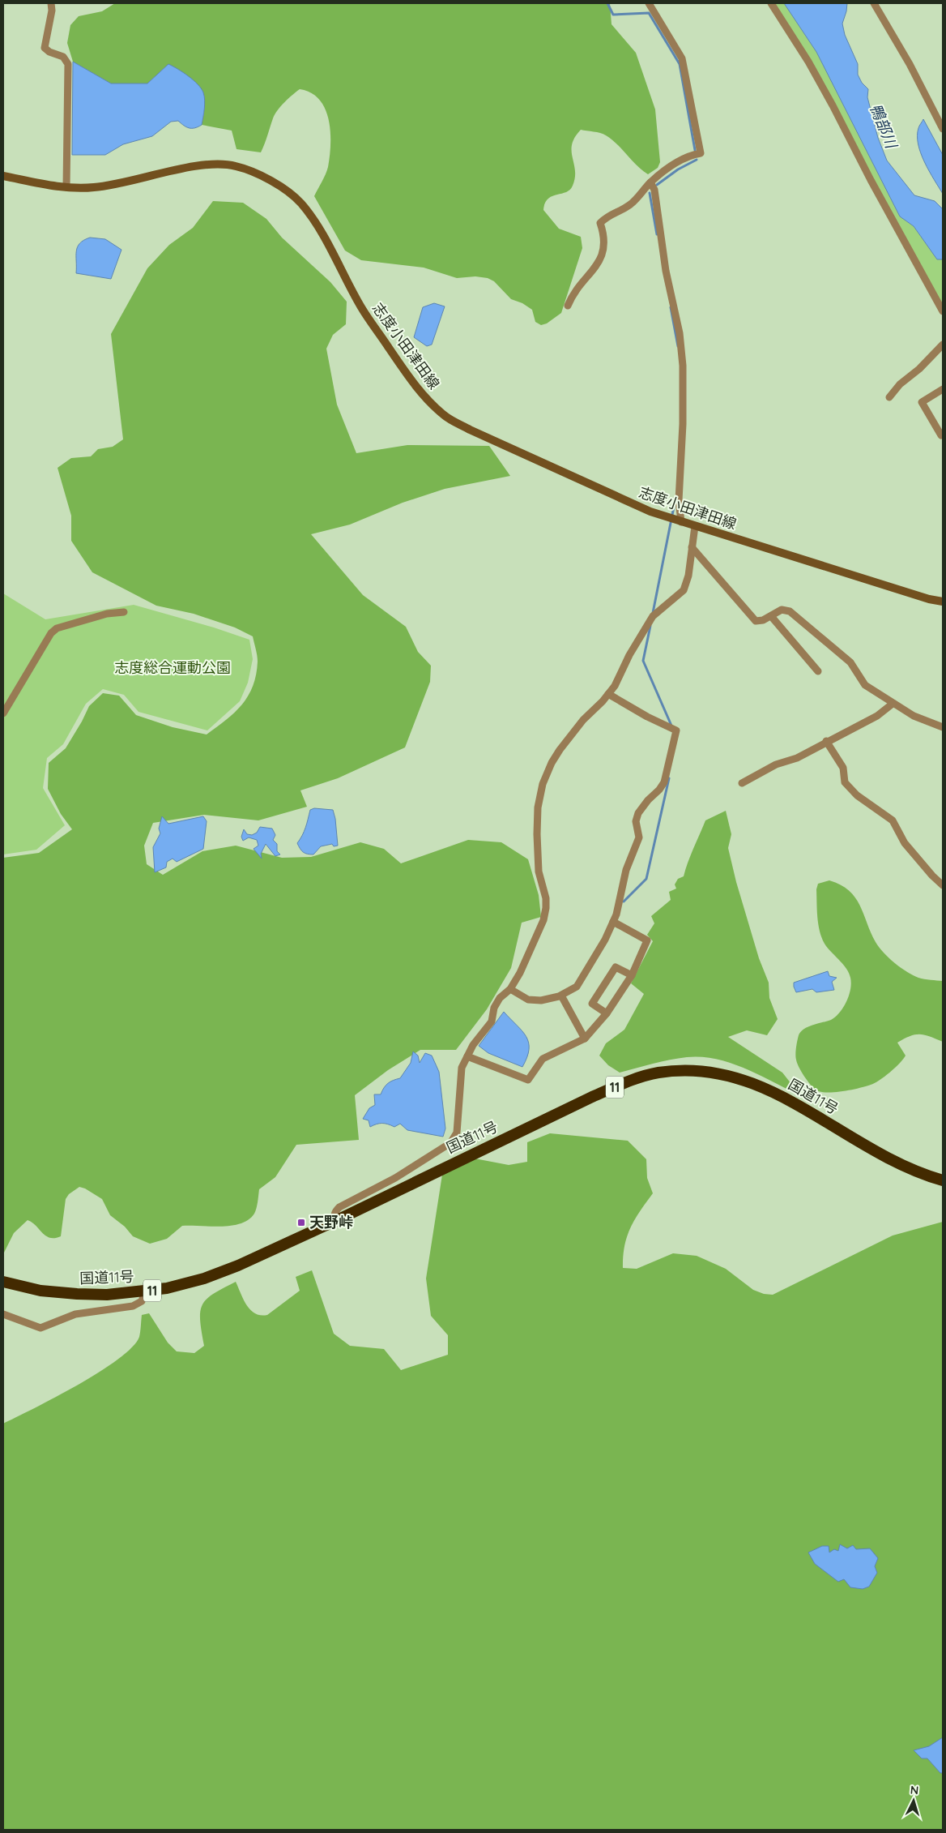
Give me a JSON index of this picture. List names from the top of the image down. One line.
{"streets":{"highway":["11","国道11号"],"main road":["志度小田津田線"]},"water":["鴨部川"],"parks":["志度総合運動公園"],"places":{"transit":["天野峠"]},"north":"top"}
